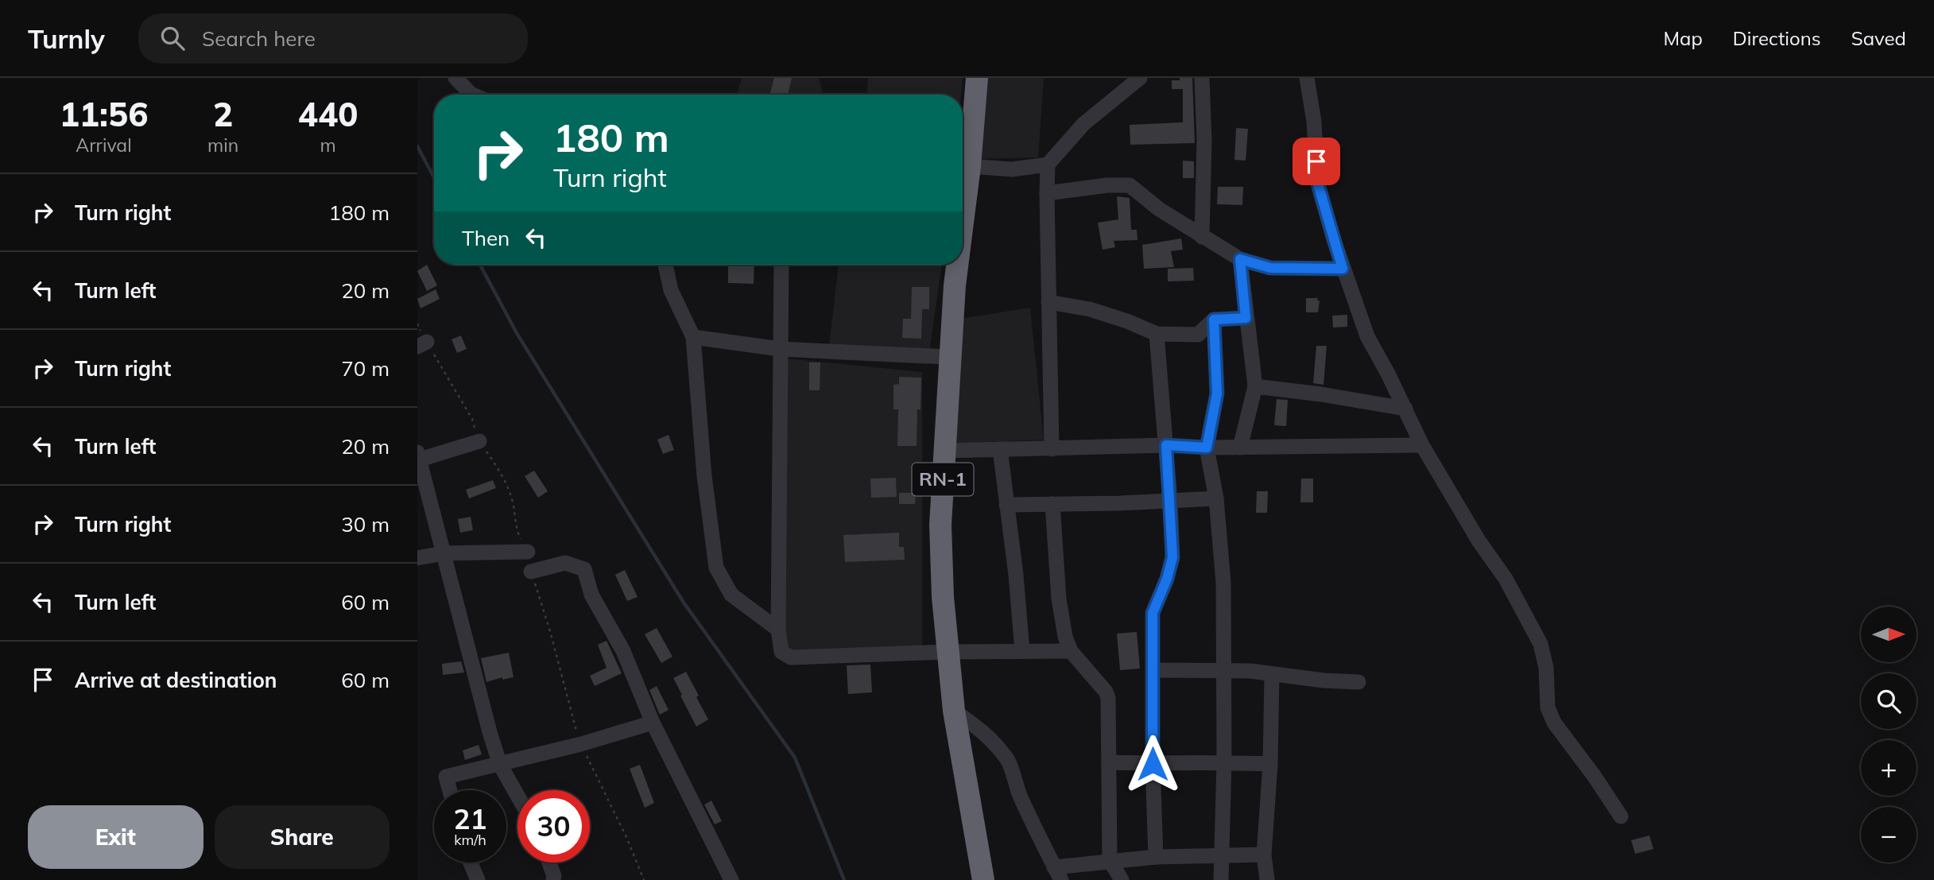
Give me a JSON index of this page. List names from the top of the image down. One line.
{"streets":{"highway":["RN-1"]},"north":"right","page":{"header":"Turnly","search":"Search here","nav":["Map","Directions","Saved"],"eta":["11:56","Arrival","2","min","440","m"],"turn":["180 m","Turn right"],"list":[{"name":"Turn right","value":"180 m"},{"name":"Turn left","value":"20 m"},{"name":"Turn right","value":"70 m"},{"name":"Turn left","value":"20 m"},{"name":"Turn right","value":"30 m"},{"name":"Turn left","value":"60 m"},{"name":"Arrive at destination","value":"60 m"}],"then":"Then","map_buttons":["+","−"],"speed":"21 km/h","limit":"30","buttons":["Exit","Share"]}}
